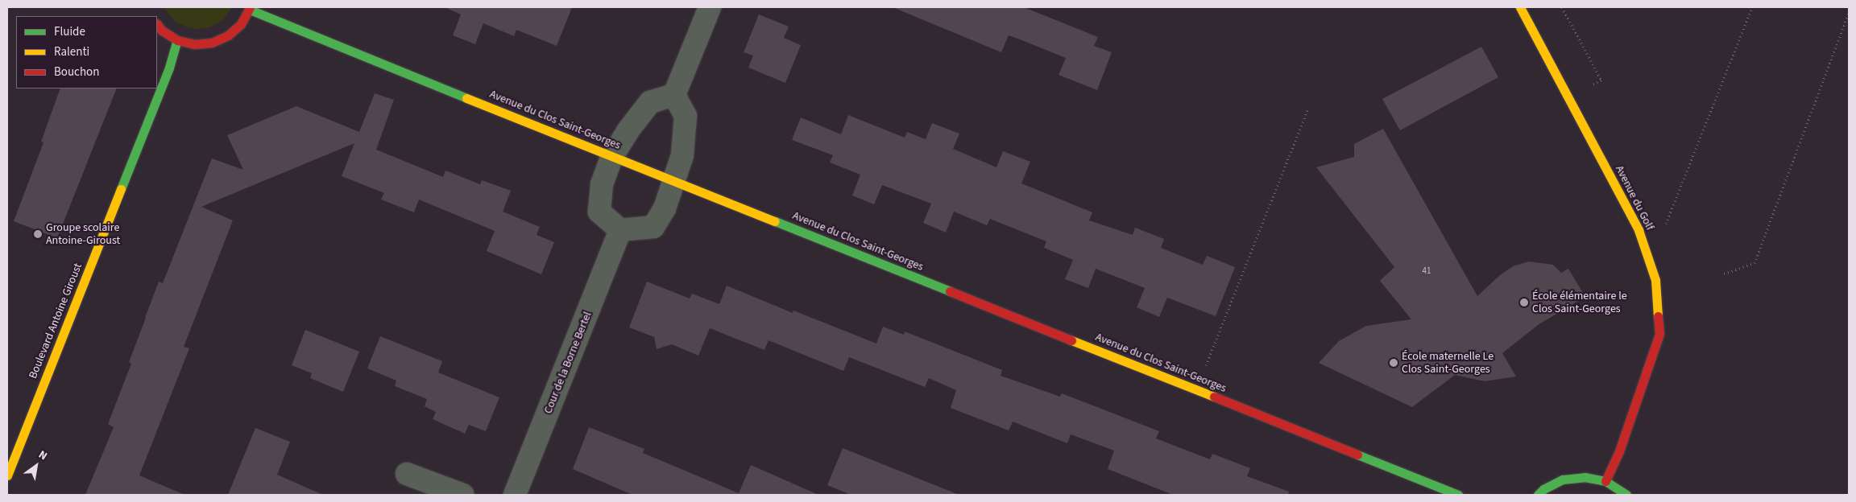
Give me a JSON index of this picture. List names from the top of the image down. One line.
{"streets":{"street":["Avenue du Clos Saint-Georges","Avenue du Golf","Boulevard Antoine Giroust","Cour de la Borne Bertel"]},"places":["Groupe scolaire Antoine-Giroust","École élémentaire le Clos Saint-Georges","École maternelle Le Clos Saint-Georges"],"house_numbers":["41"],"legend":["Fluide","Ralenti","Bouchon"],"north":"top right"}
